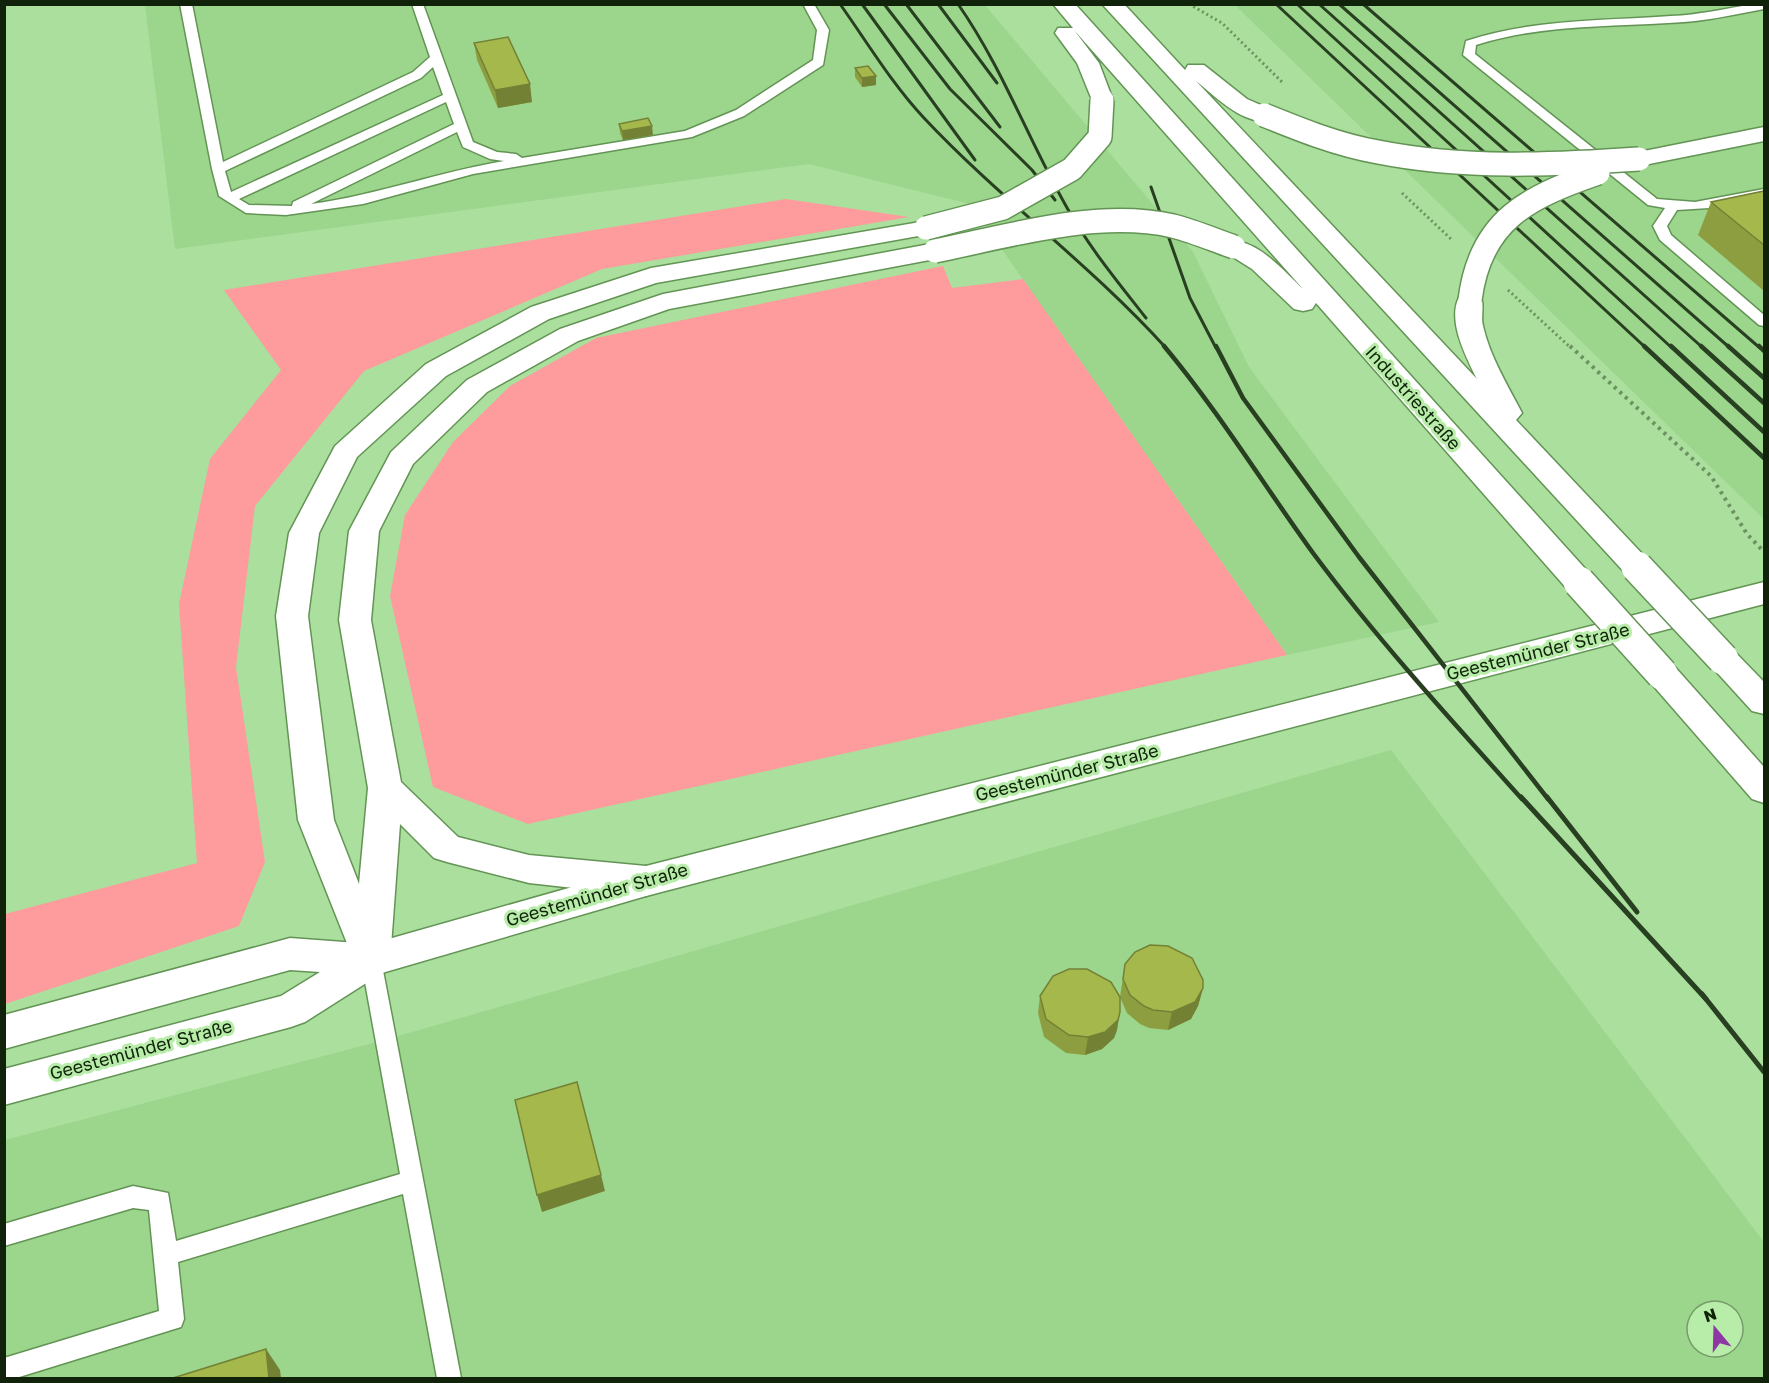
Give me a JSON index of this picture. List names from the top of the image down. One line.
{"streets":{"main road":["Industriestraße","Geestemünder Straße"]},"north":"top"}
